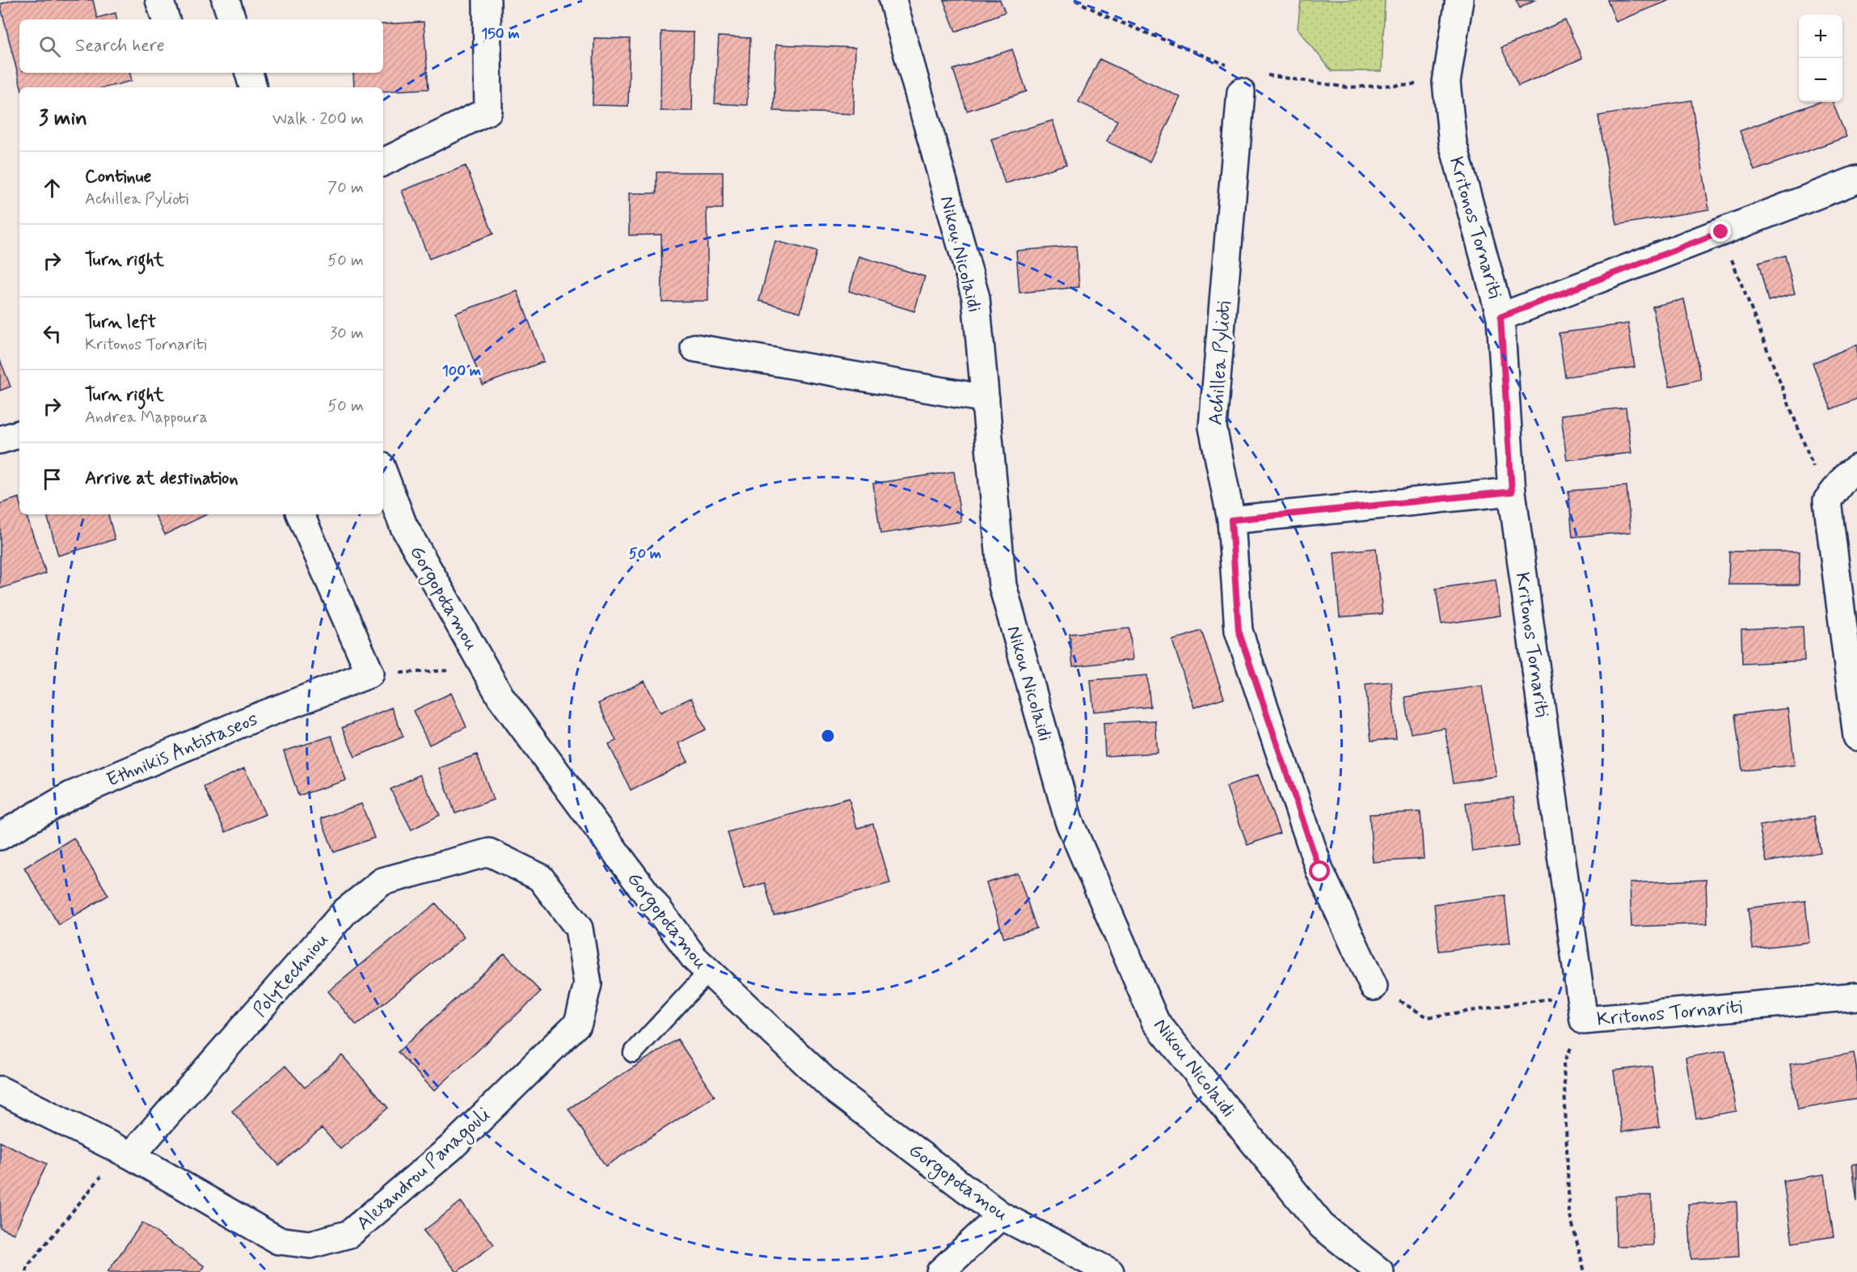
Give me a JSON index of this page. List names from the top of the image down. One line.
{"streets":{"street":["Kritonos Tornariti","Nikou Nicolaidi","Achillea Pylioti","Gorgopotamou","Ethnikis Antistaseos","Polytechniou","Alexandrou Panagouli"]},"crossings":[["Polytechniou","Alexandrou Panagouli"]],"page":{"map_buttons":["+","−"],"search":"Search here","heading":["3 min","Walk · 200 m"],"list":[["Continue","Achillea Pylioti","70 m"],["Turn right","50 m"],["Turn left","Kritonos Tornariti","30 m"],["Turn right","Andrea Mappoura","50 m"],"Arrive at destination"]},"rings":["150 m","100 m","50 m"]}
